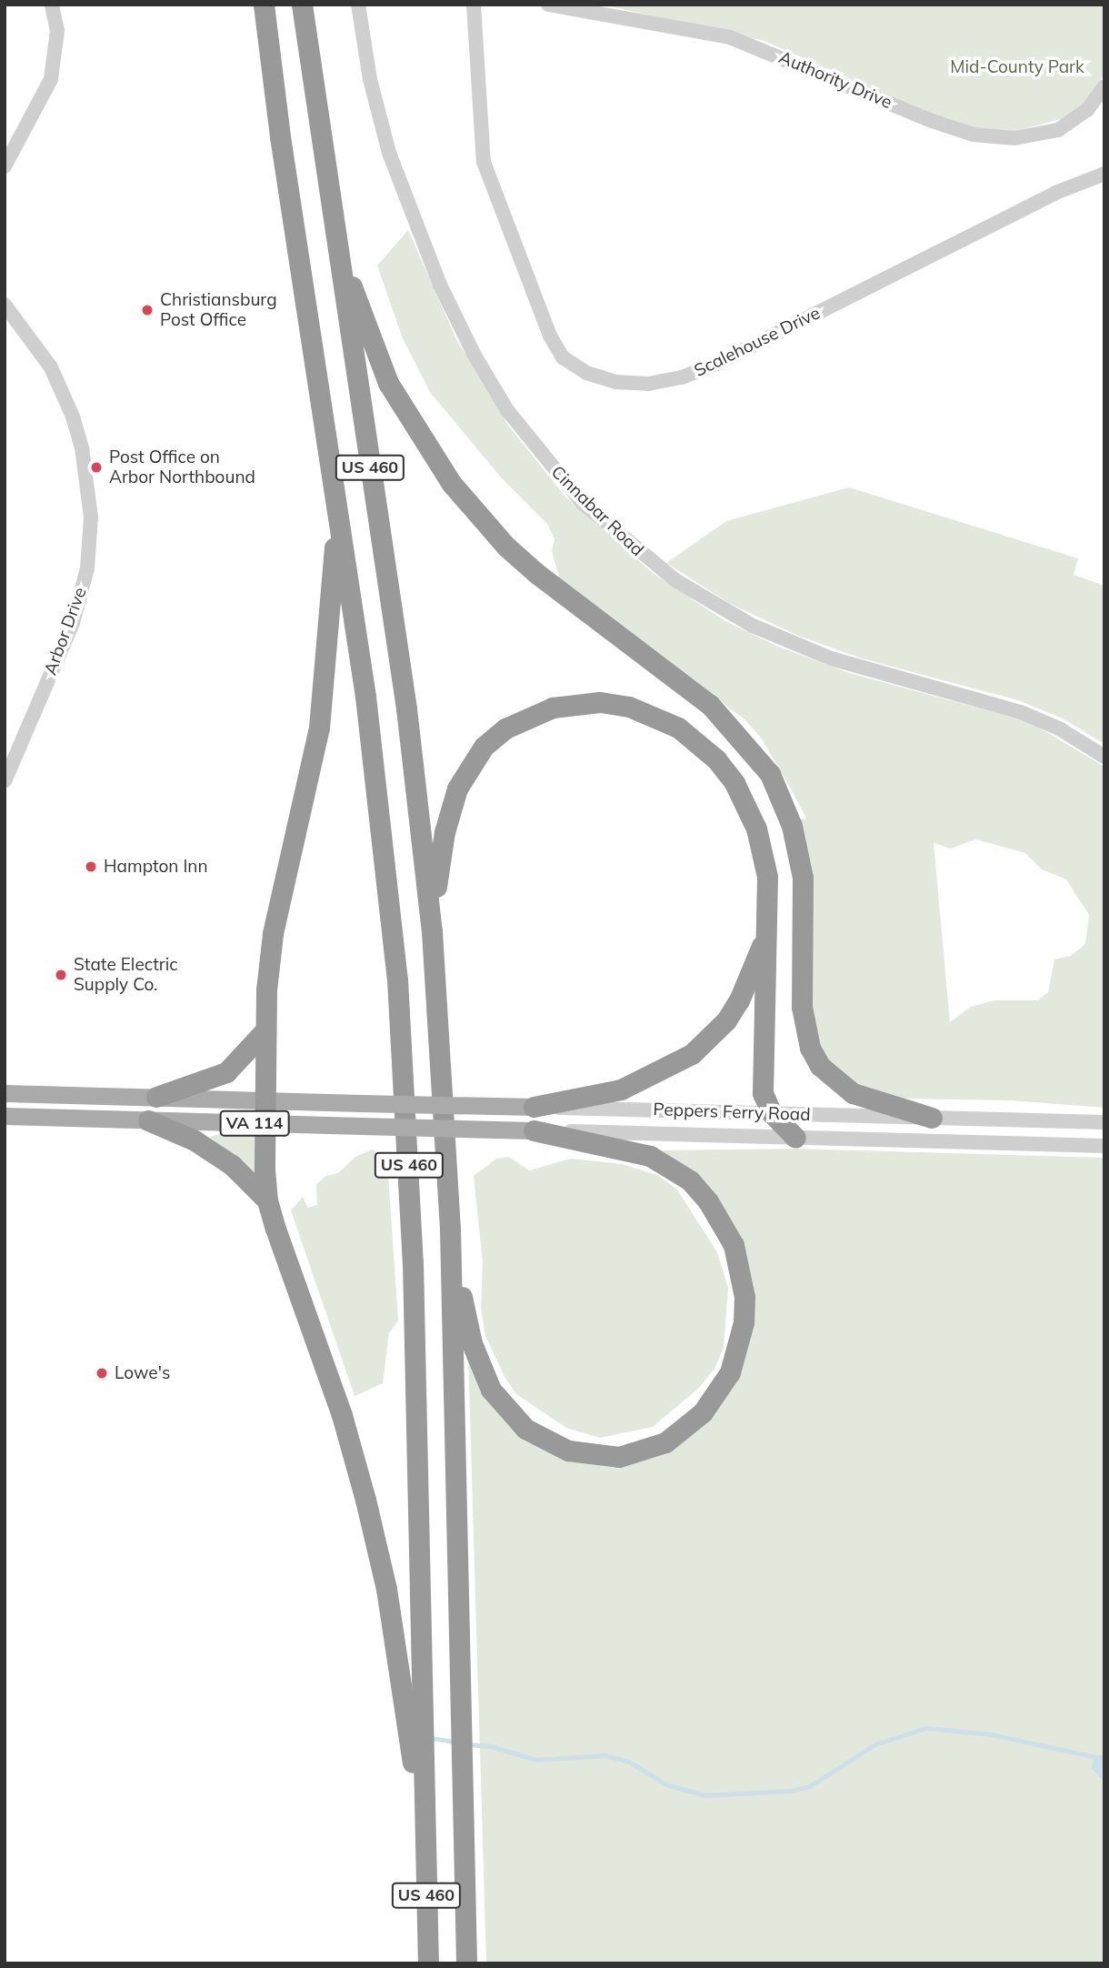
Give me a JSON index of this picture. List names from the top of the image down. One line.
{"streets":{"highway":["US 460"],"main road":["Peppers Ferry Road","VA 114"],"street":["Authority Drive","Scalehouse Drive","Cinnabar Road","Arbor Drive"]},"crossings":[["Peppers Ferry Road","VA 114"]],"parks":["Mid-County Park"],"places":["Christiansburg Post Office","Post Office on Arbor Northbound","Hampton Inn","State Electric Supply Co.","Lowe's"]}
